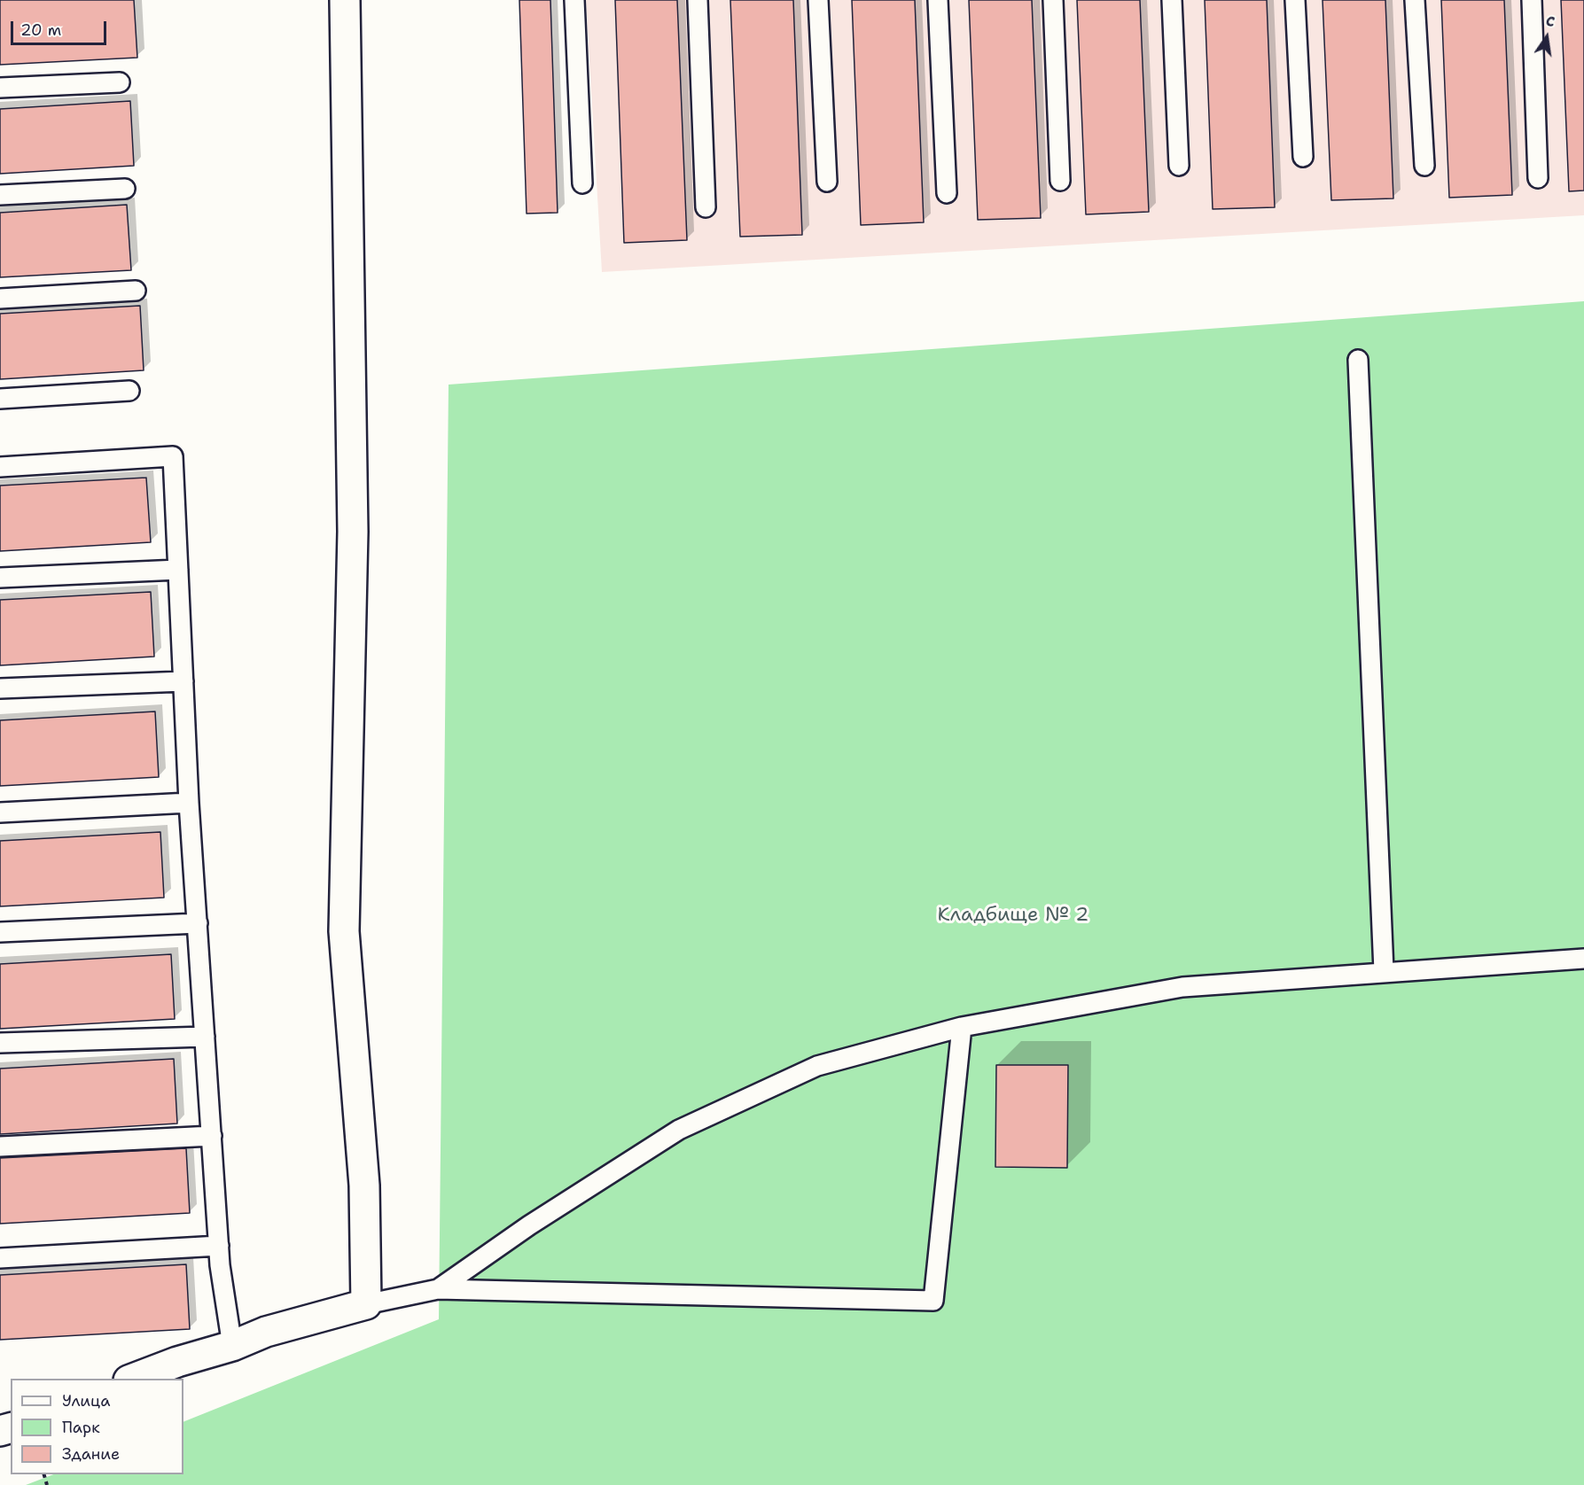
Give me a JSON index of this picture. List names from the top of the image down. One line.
{"parks":["Кладбище № 2"],"legend":["Улица","Парк","Здание"],"scale_bar":"20 m","north":"top"}
